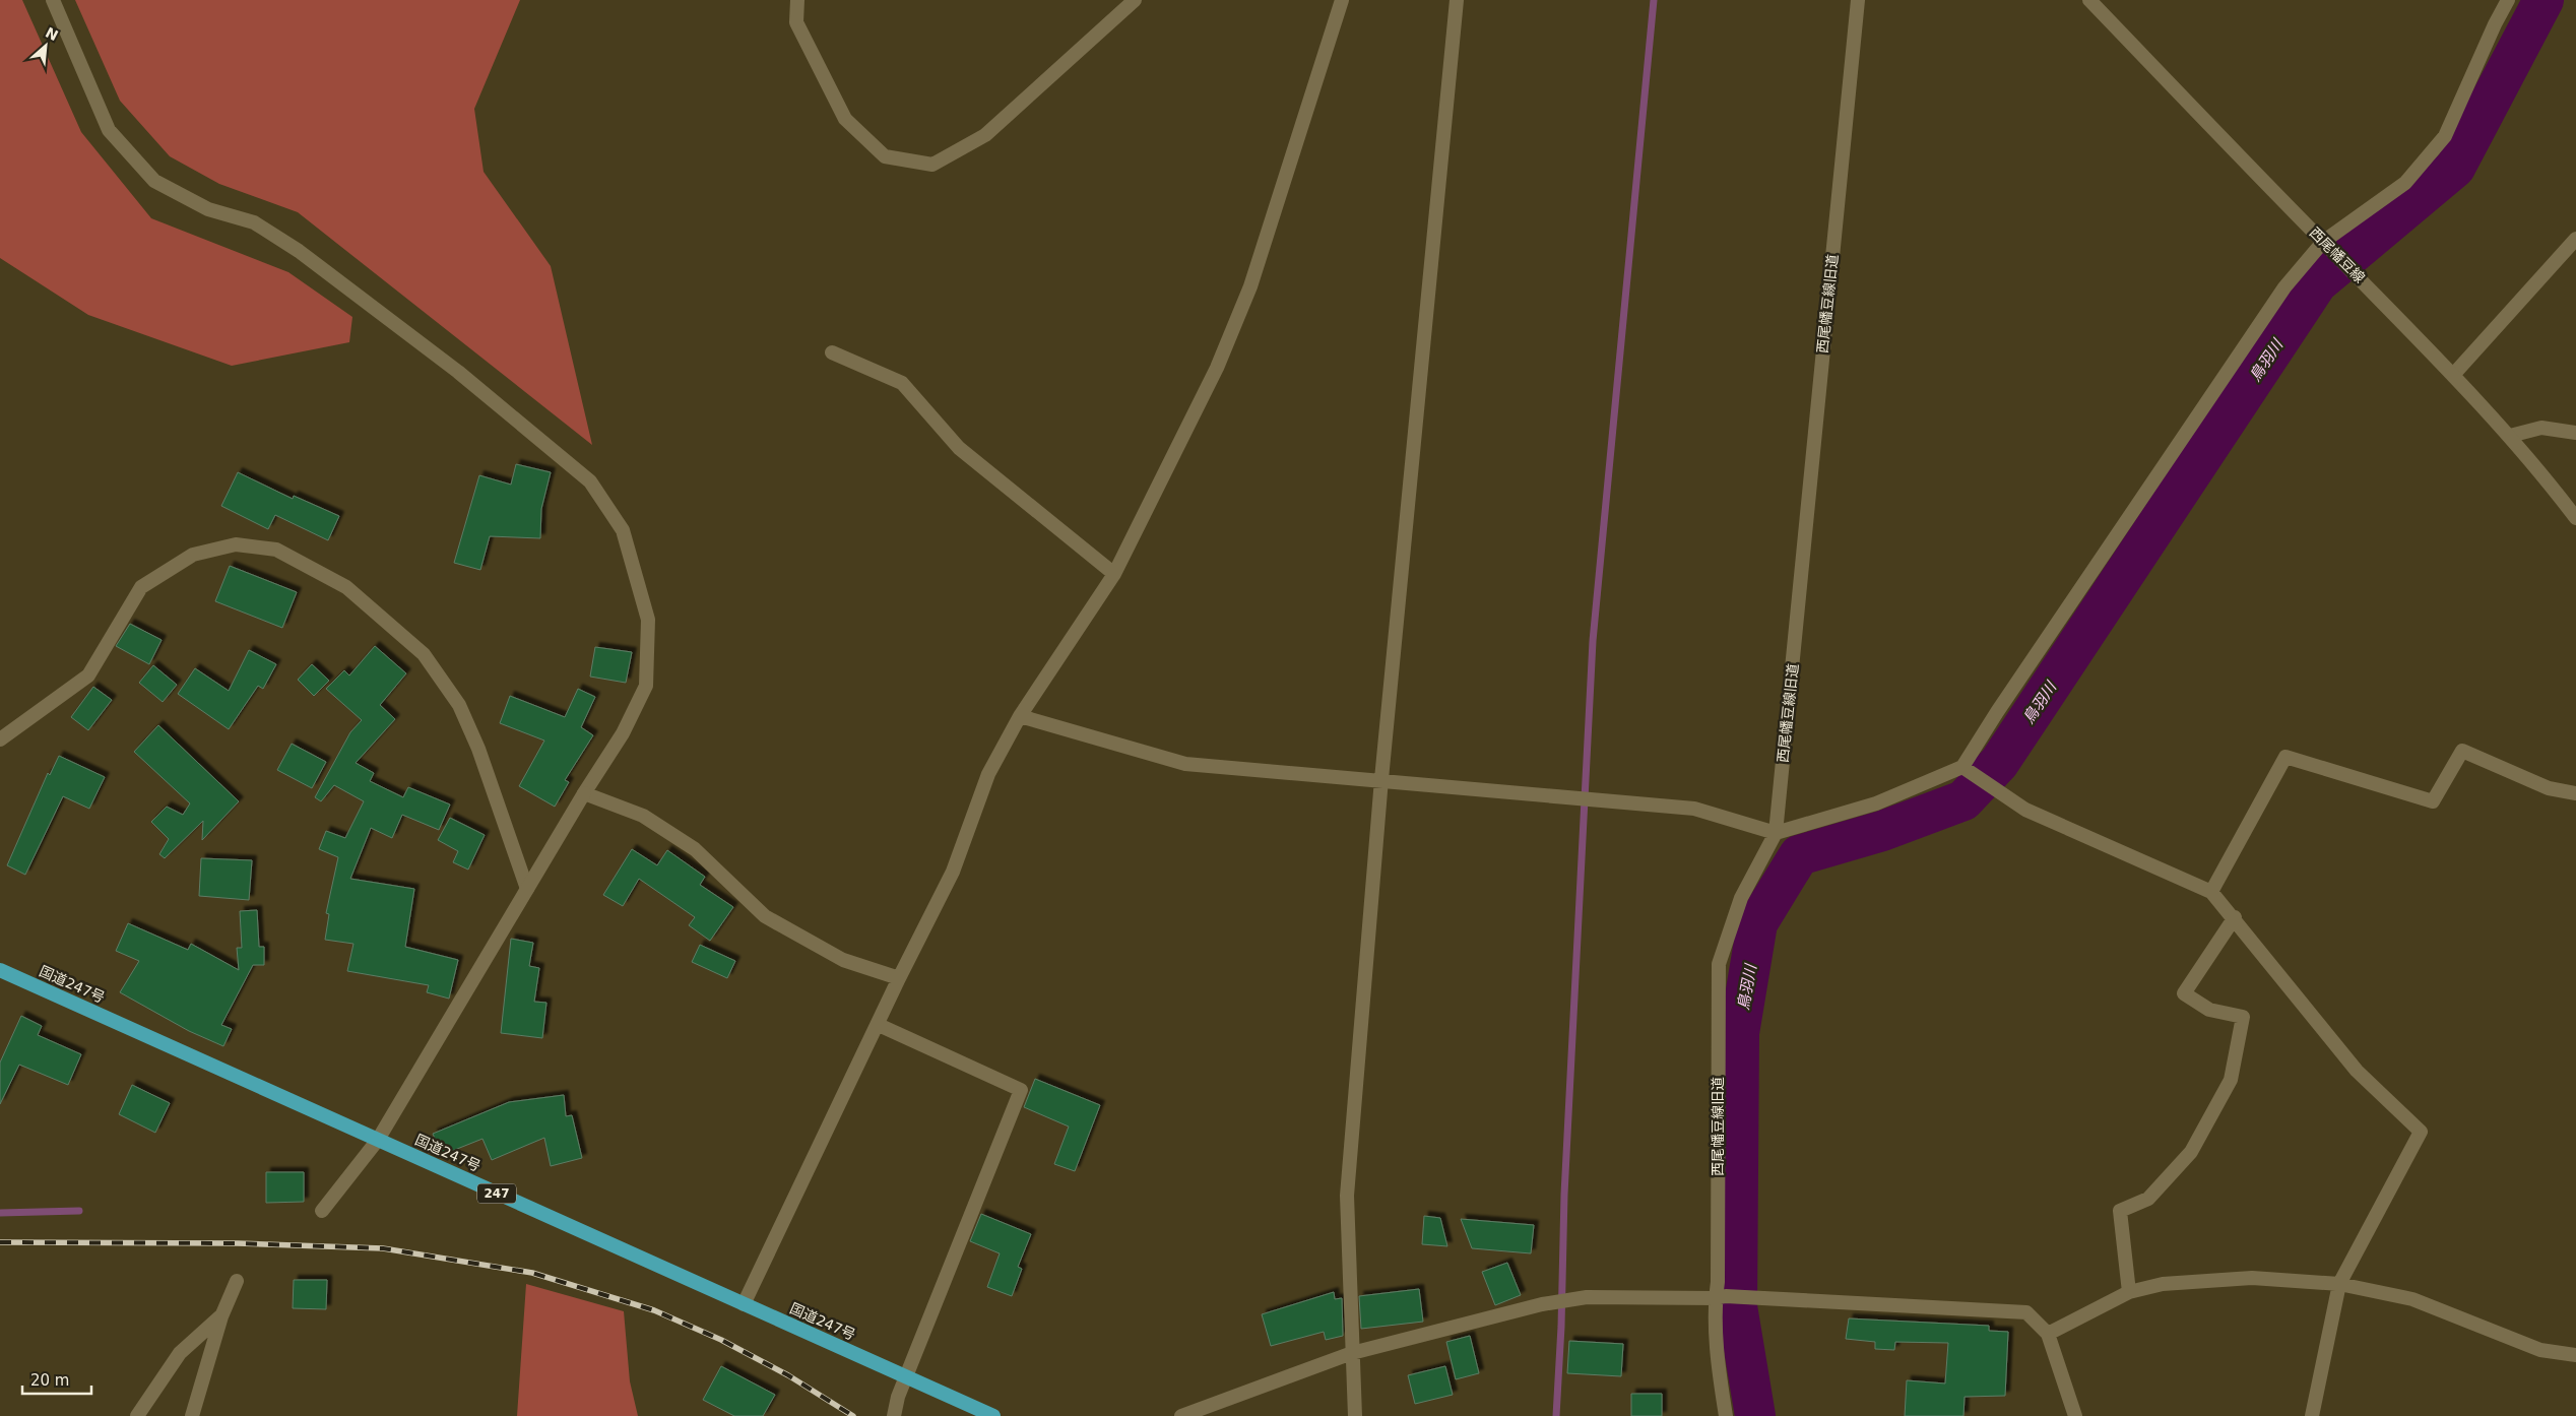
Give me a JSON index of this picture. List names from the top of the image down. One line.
{"streets":{"highway":["国道247号","247"],"street":["西尾幡豆線","西尾幡豆線旧道"]},"water":["鳥羽川"],"scale_bar":"20 m","north":"top right"}
